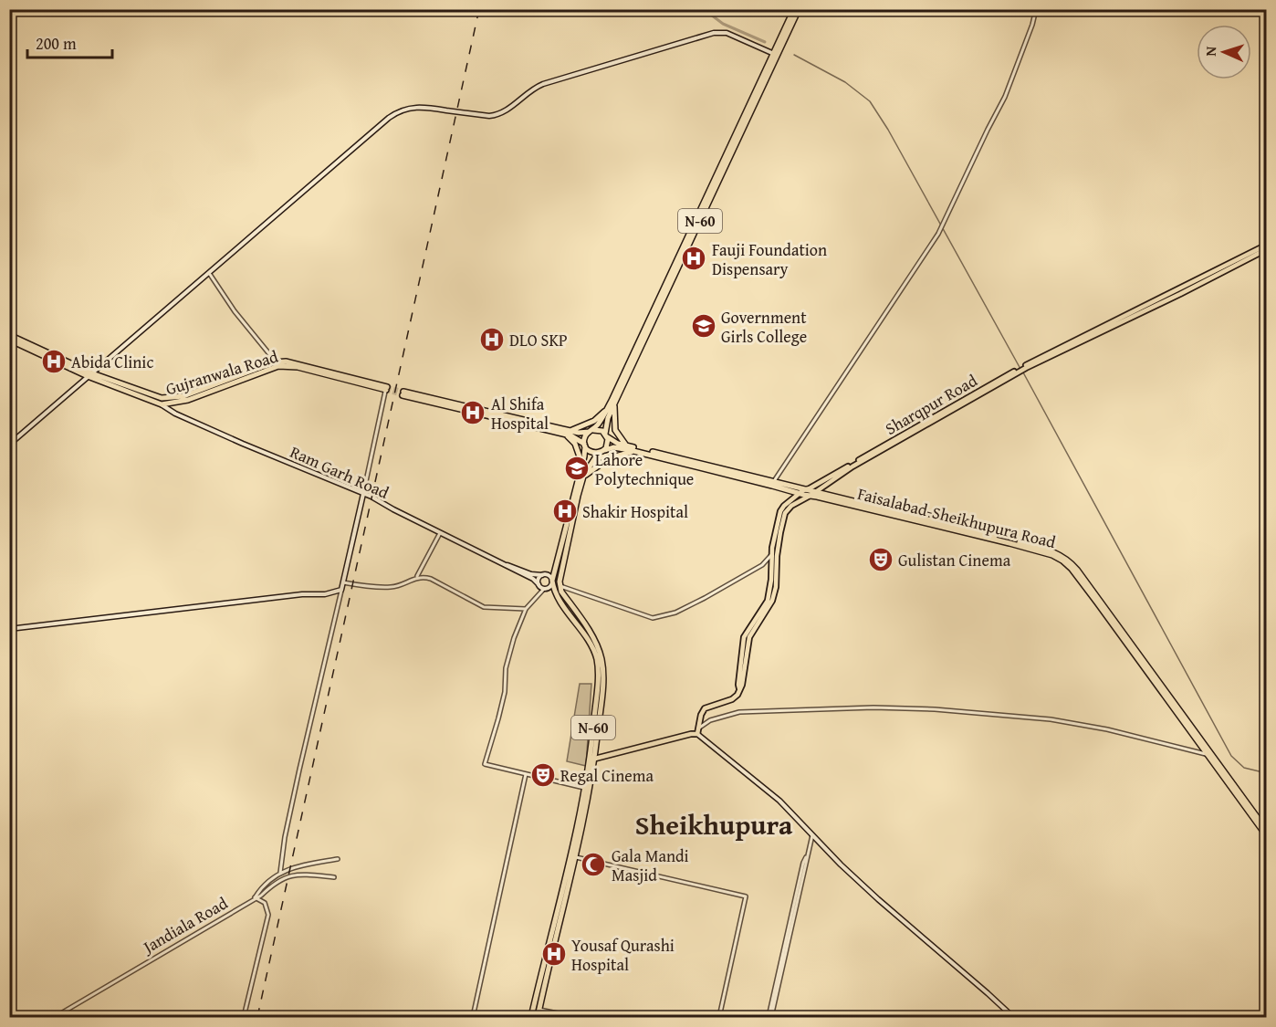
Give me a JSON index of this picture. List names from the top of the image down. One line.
{"streets":{"highway":["N-60","Gujranwala Road","Faisalabad-Sheikhupura Road"],"main road":["Sharqpur Road","Ram Garh Road"],"street":["Jandiala Road"]},"crossings":[["N-60","Ram Garh Road"],["N-60","Faisalabad-Sheikhupura Road"],["Gujranwala Road","Ram Garh Road"],["Sharqpur Road","Faisalabad-Sheikhupura Road"]],"districts":["Sheikhupura"],"places":{"hospital":["Fauji Foundation Dispensary","DLO SKP","Abida Clinic","Al Shifa Hospital","Shakir Hospital","Yousaf Qurashi Hospital"],"school or university":["Government Girls College","Lahore Polytechnique"],"theatre":["Gulistan Cinema","Regal Cinema"],"mosque":["Gala Mandi Masjid"]},"scale_bar":"200 m","north":"left"}
